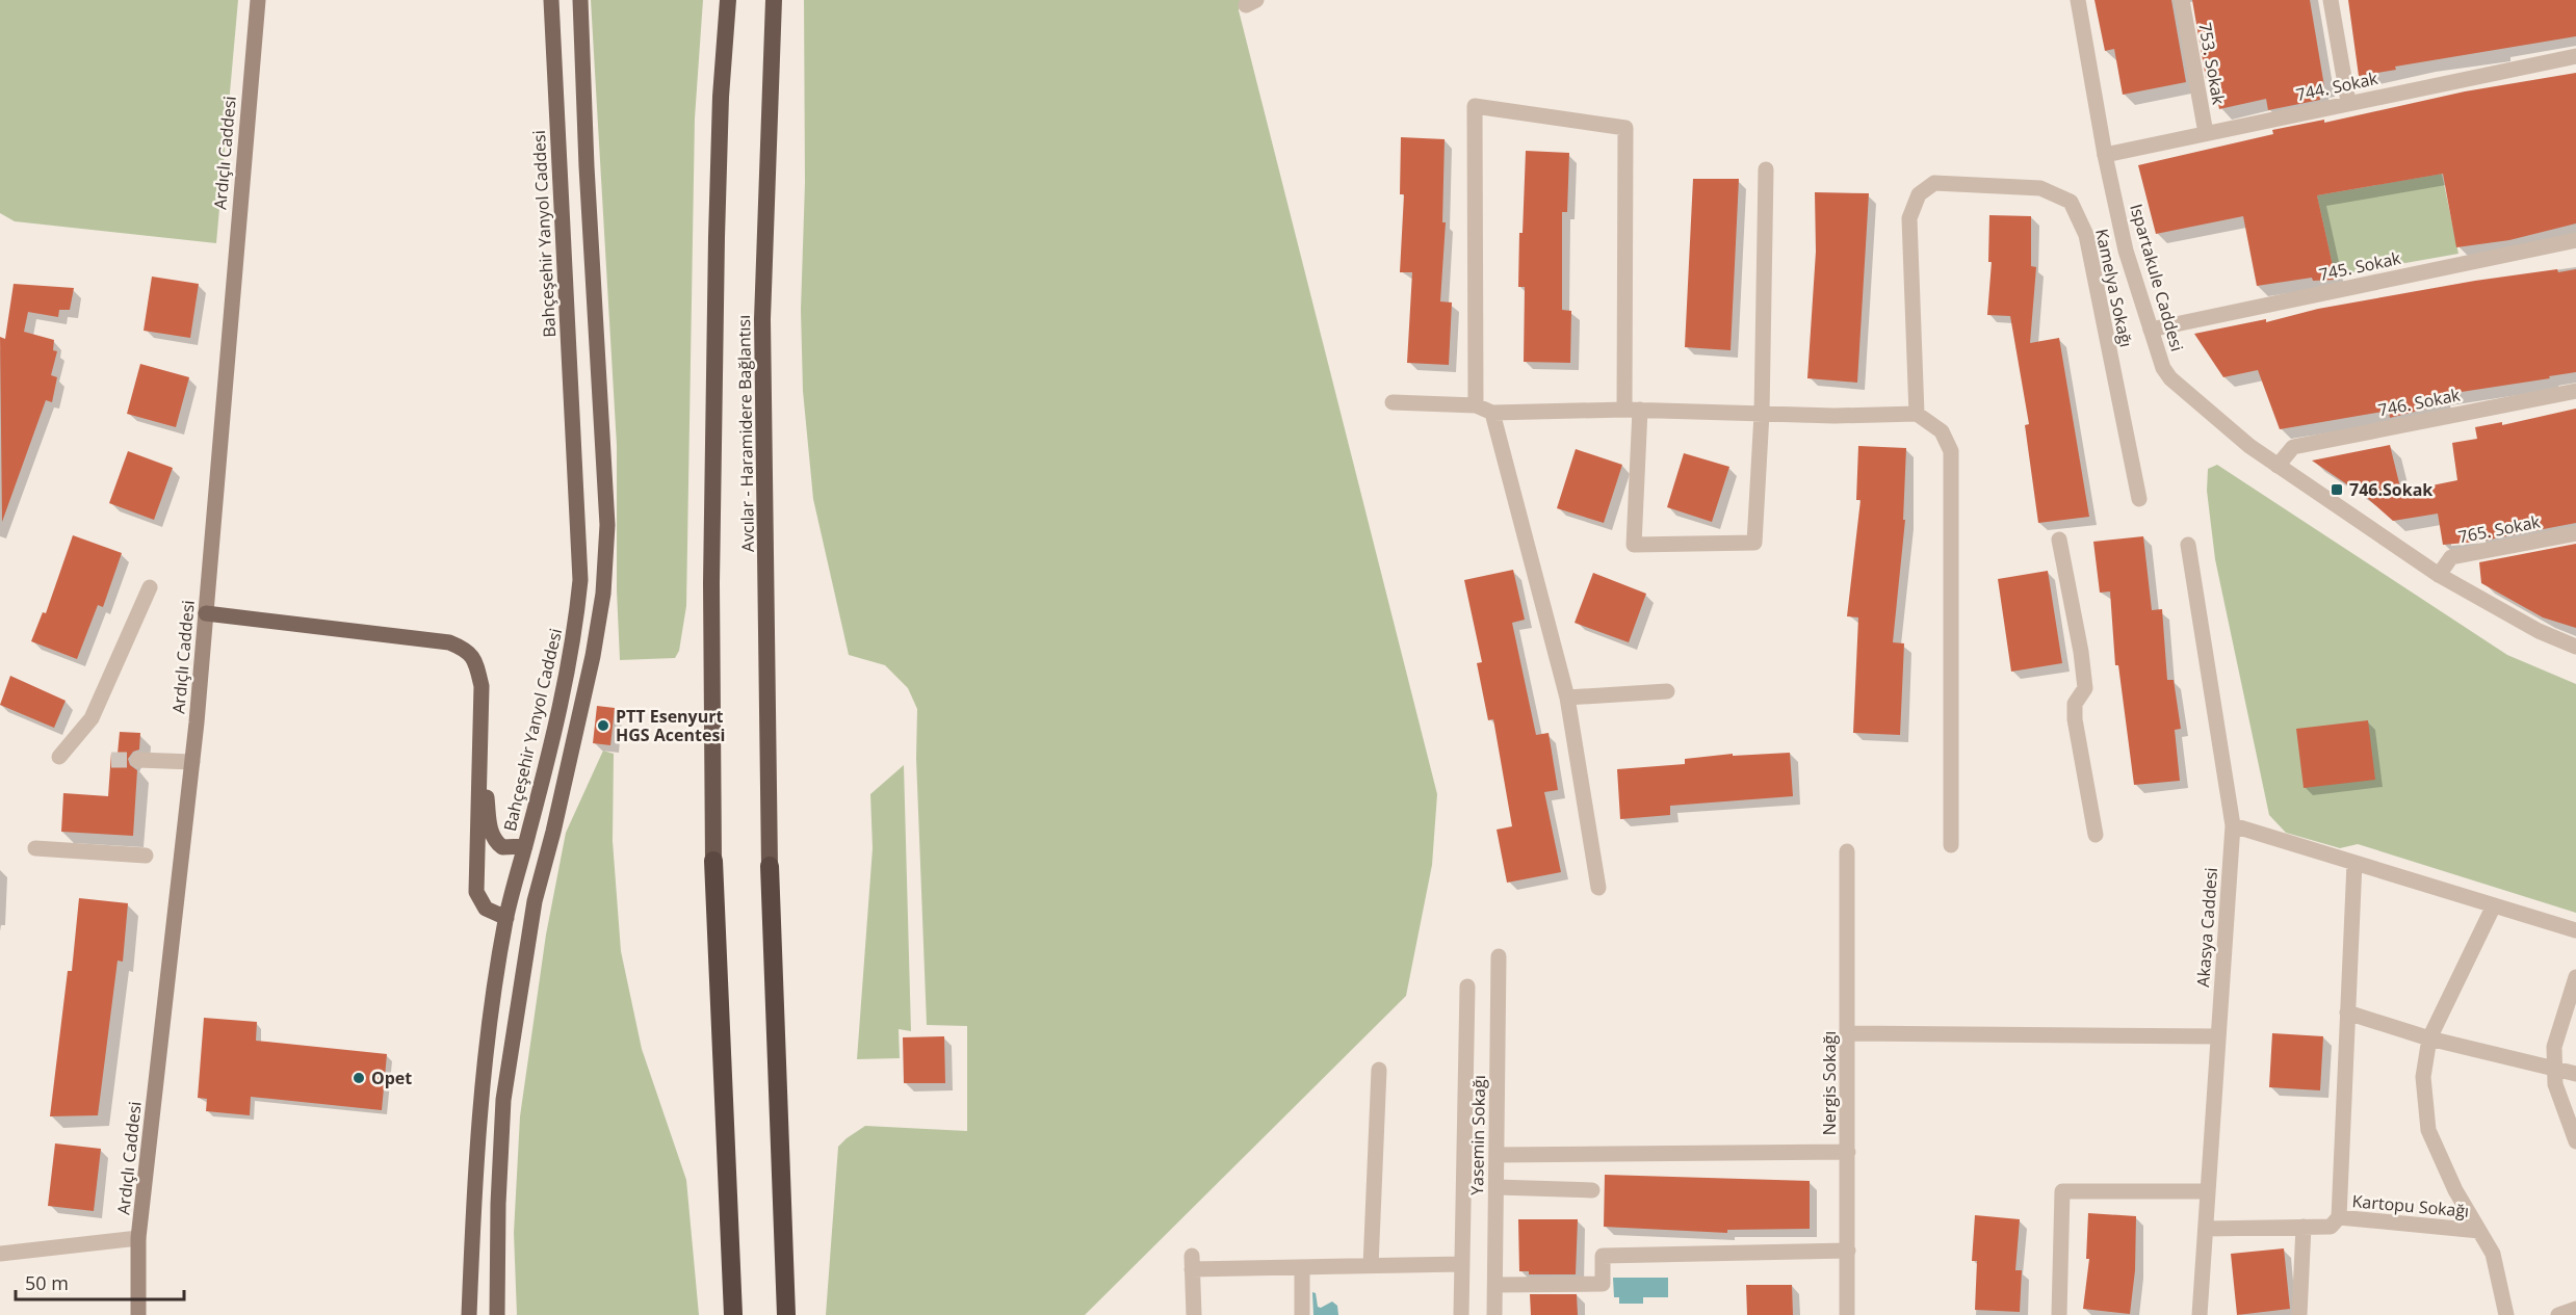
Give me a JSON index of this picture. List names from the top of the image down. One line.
{"streets":{"highway":["Avcılar - Haramidere Bağlantısı"],"main road":["Ardıçlı Caddesi","Bahçeşehir Yanyol Caddesi"],"street":["753. Sokak","744. Sokak","745. Sokak","Ispartakule Caddesi","Kamelya Sokağı","746. Sokak","765. Sokak","Akasya Caddesi","Nergis Sokağı","Yasemin Sokağı","Kartopu Sokağı"]},"crossings":[["753. Sokak","744. Sokak"],["744. Sokak","Ispartakule Caddesi"],["745. Sokak","Ispartakule Caddesi"],["Ispartakule Caddesi","746. Sokak"],["Ispartakule Caddesi","765. Sokak"]],"places":{"transit":["746.Sokak"],"other":["PTT Esenyurt HGS Acentesi","Opet"]},"scale_bar":"50 m"}
